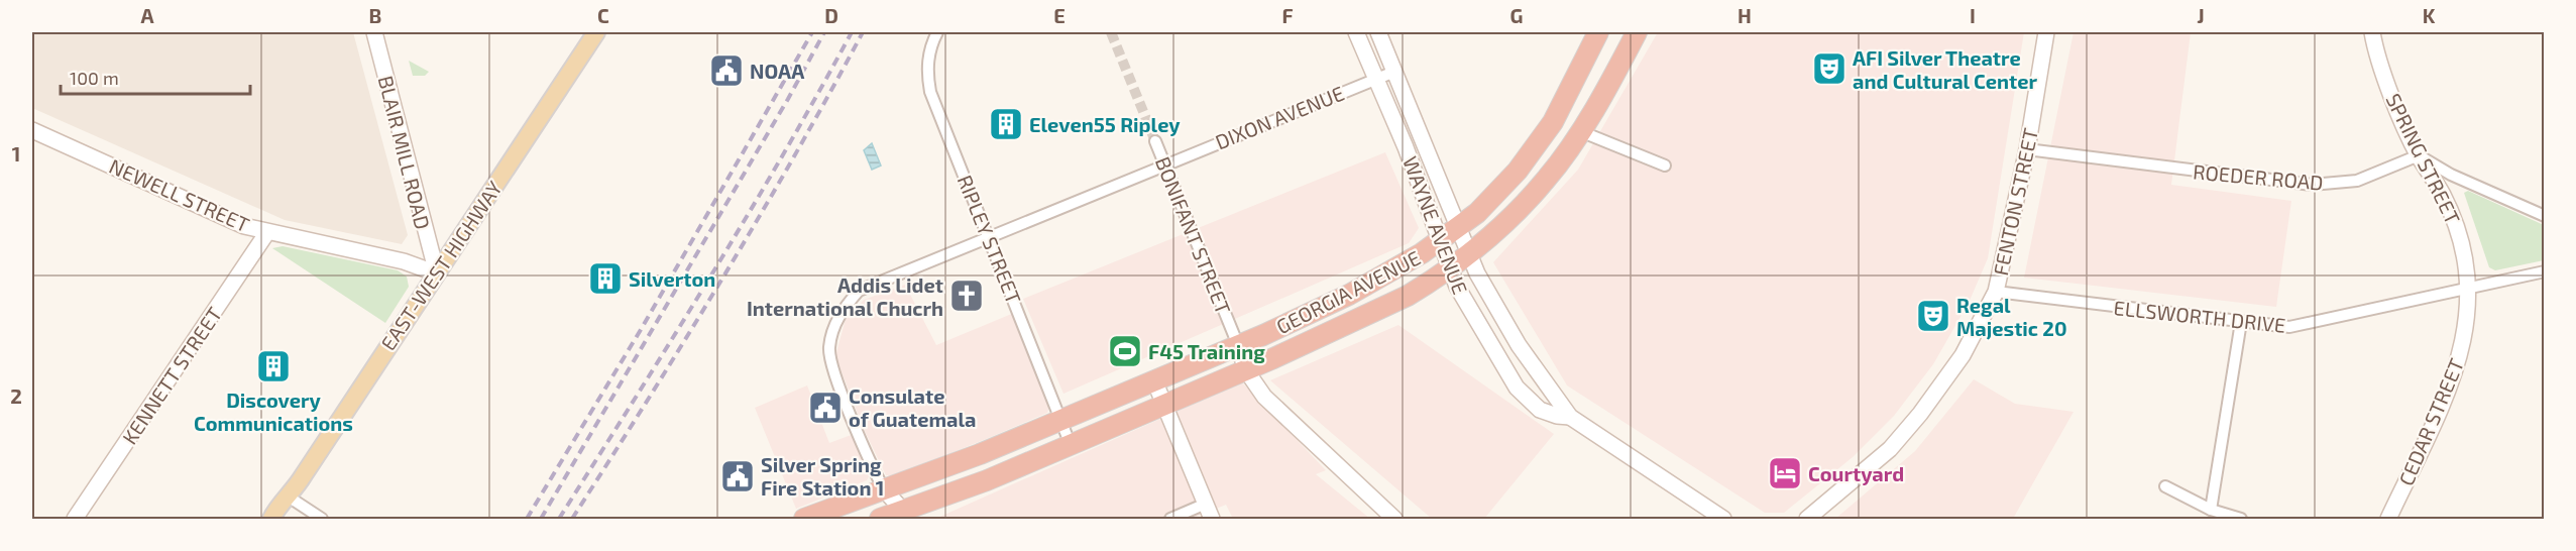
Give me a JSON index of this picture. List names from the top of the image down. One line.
{"streets":{"highway":["GEORGIA AVENUE"],"main road":["EAST-WEST HIGHWAY"],"street":["DIXON AVENUE","BLAIR MILL ROAD","SPRING STREET","ROEDER ROAD","NEWELL STREET","FENTON STREET","WAYNE AVENUE","BONIFANT STREET","RIPLEY STREET","ELLSWORTH DRIVE","KENNETT STREET","CEDAR STREET"]},"crossings":[["DIXON AVENUE","WAYNE AVENUE"],["DIXON AVENUE","BONIFANT STREET"],["DIXON AVENUE","RIPLEY STREET"],["DIXON AVENUE","GEORGIA AVENUE"],["BLAIR MILL ROAD","NEWELL STREET"],["BLAIR MILL ROAD","EAST-WEST HIGHWAY"],["SPRING STREET","ROEDER ROAD"],["SPRING STREET","ELLSWORTH DRIVE"],["SPRING STREET","CEDAR STREET"],["ROEDER ROAD","FENTON STREET"],["NEWELL STREET","EAST-WEST HIGHWAY"],["NEWELL STREET","KENNETT STREET"],["FENTON STREET","ELLSWORTH DRIVE"],["WAYNE AVENUE","GEORGIA AVENUE"],["BONIFANT STREET","GEORGIA AVENUE"],["RIPLEY STREET","GEORGIA AVENUE"],["ELLSWORTH DRIVE","CEDAR STREET"]],"places":{"theatre":["AFI Silver Theatre and Cultural Center","Regal Majestic 20"],"public building":["NOAA","Consulate of Guatemala","Silver Spring Fire Station 1"],"building":["Eleven55 Ripley","Silverton","Discovery Communications"],"church":["Addis Lidet International Chucrh"],"sports":["F45 Training"],"hotel":["Courtyard"]},"scale_bar":"100 m","grid":{"columns":["A","B","C","D","E","F","G","H","I","J","K"],"rows":["1","2"]}}
